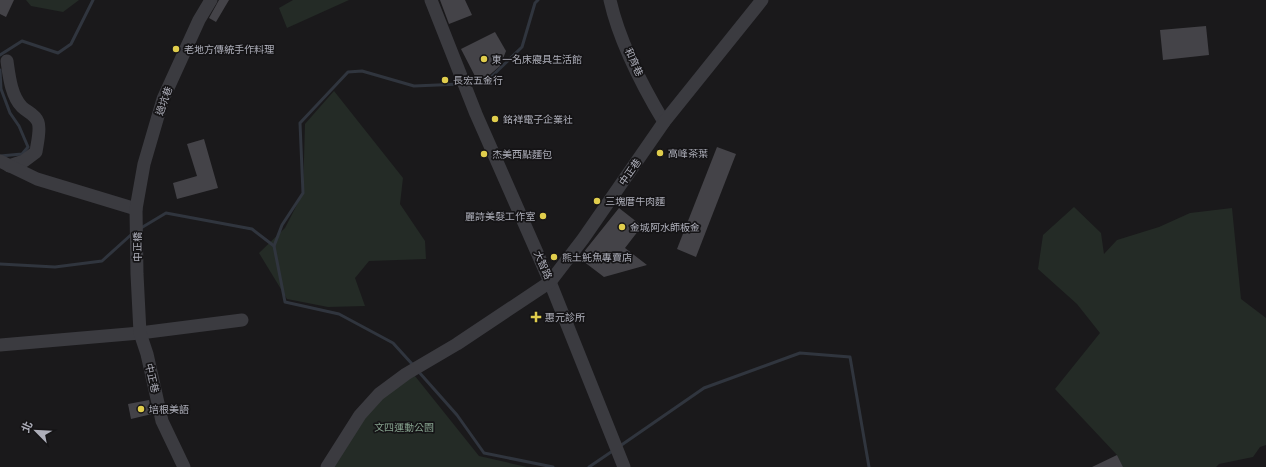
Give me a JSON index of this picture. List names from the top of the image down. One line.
{"streets":{"street":["和育巷","過坑巷","中正巷","中正橋","大智路"]},"crossings":[["和育巷","中正巷"],["過坑巷","中正橋"],["中正巷","中正橋"],["中正巷","大智路"]],"parks":["文四運動公園"],"places":{"other":["老地方傳統手作料理","東一名床寢具生活館","長宏五金行","銘祥電子企業社","高峰茶葉","杰美西點麵包","三塊厝牛肉麵","麗詩美髮工作室","金城阿水師板金","熊土魠魚專賣店","培根美語"],"health":["惠元診所"]},"north":"top left"}
